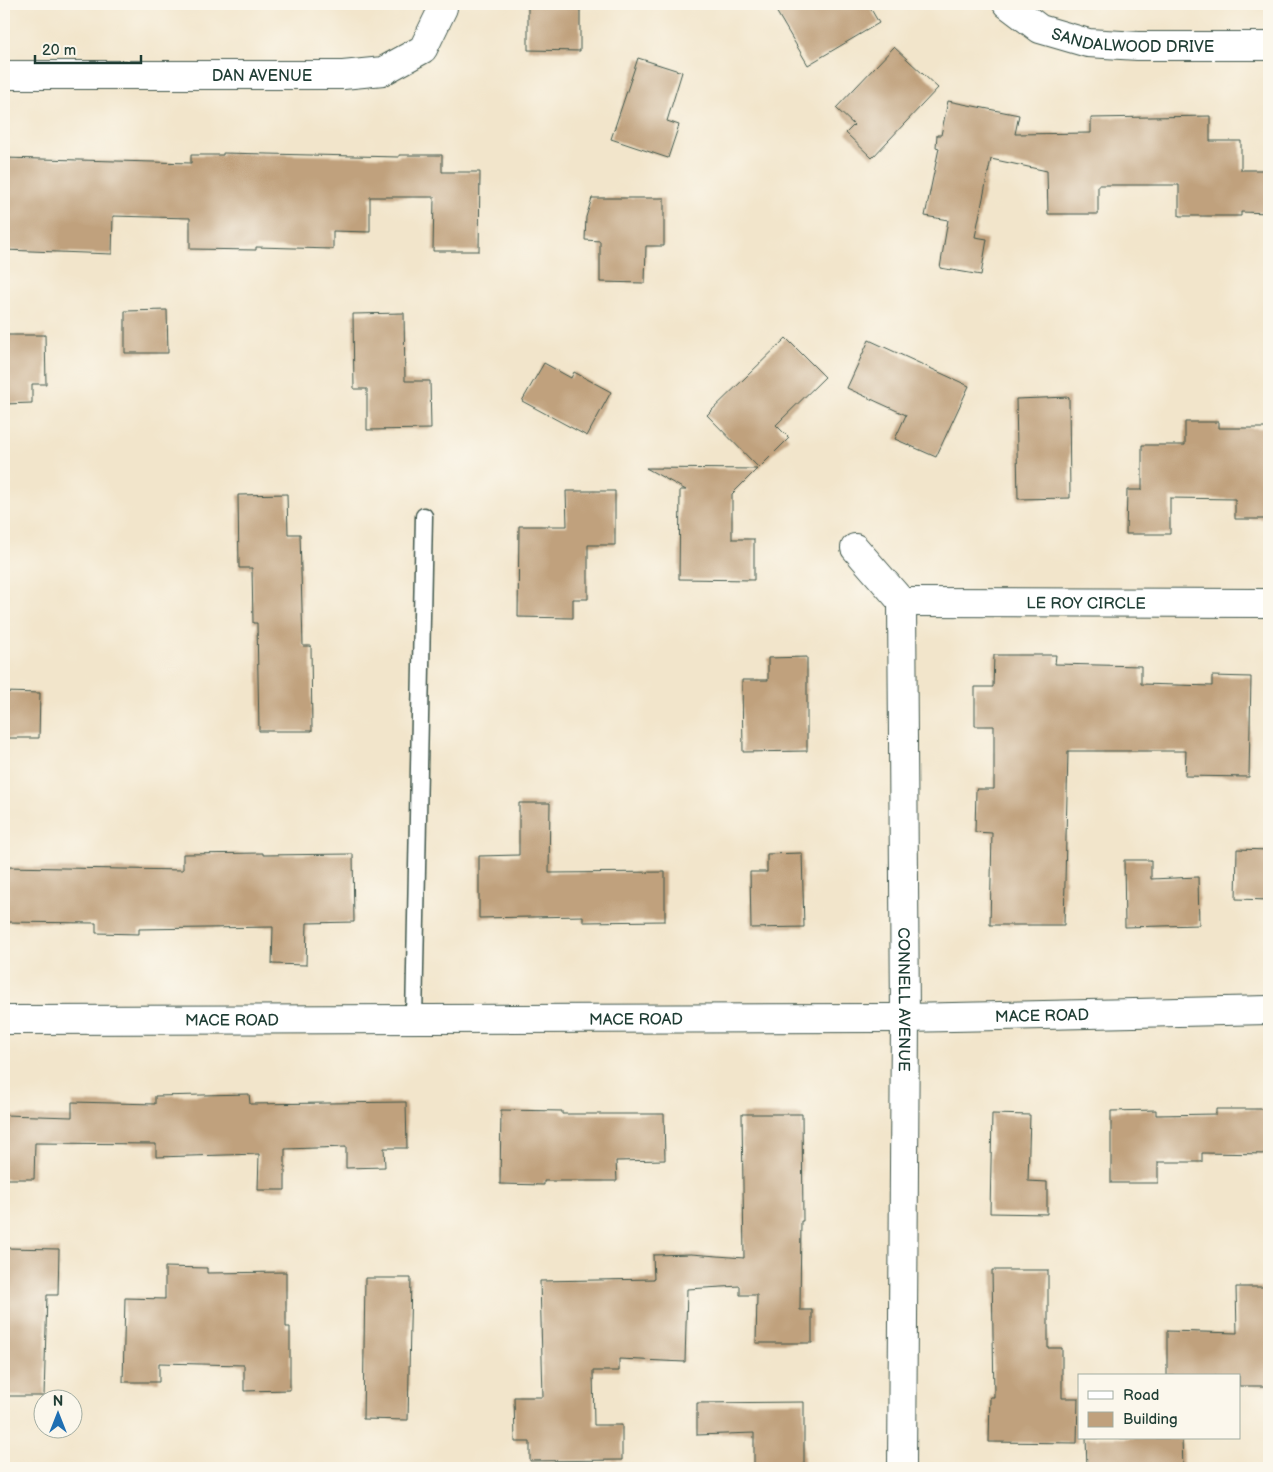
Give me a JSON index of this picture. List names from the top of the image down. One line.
{"streets":{"street":["SANDALWOOD DRIVE","DAN AVENUE","LE ROY CIRCLE","CONNELL AVENUE","MACE ROAD"]},"crossings":[["LE ROY CIRCLE","CONNELL AVENUE"],["CONNELL AVENUE","MACE ROAD"]],"legend":["Road","Building"],"scale_bar":"20 m","north":"top"}
